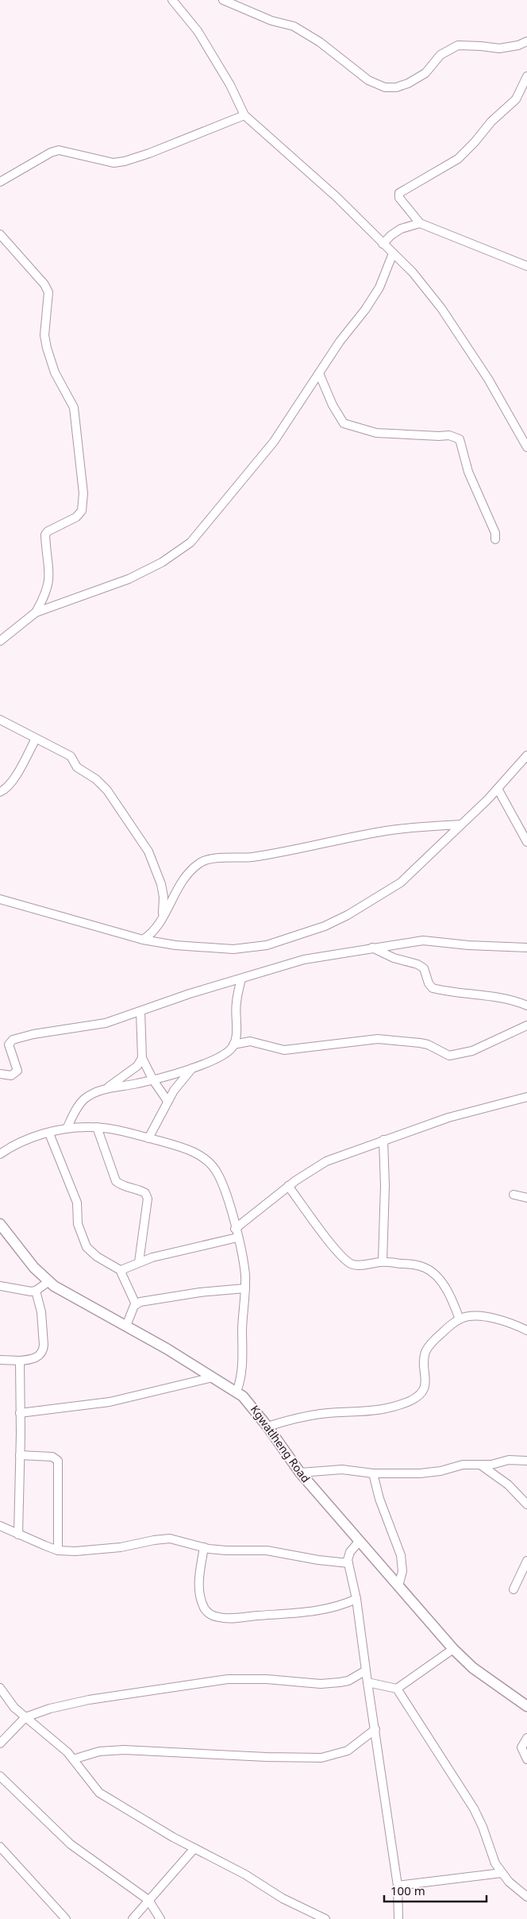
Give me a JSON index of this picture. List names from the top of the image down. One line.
{"streets":{"street":["Kgwatlheng Road"]},"scale_bar":"100 m"}
